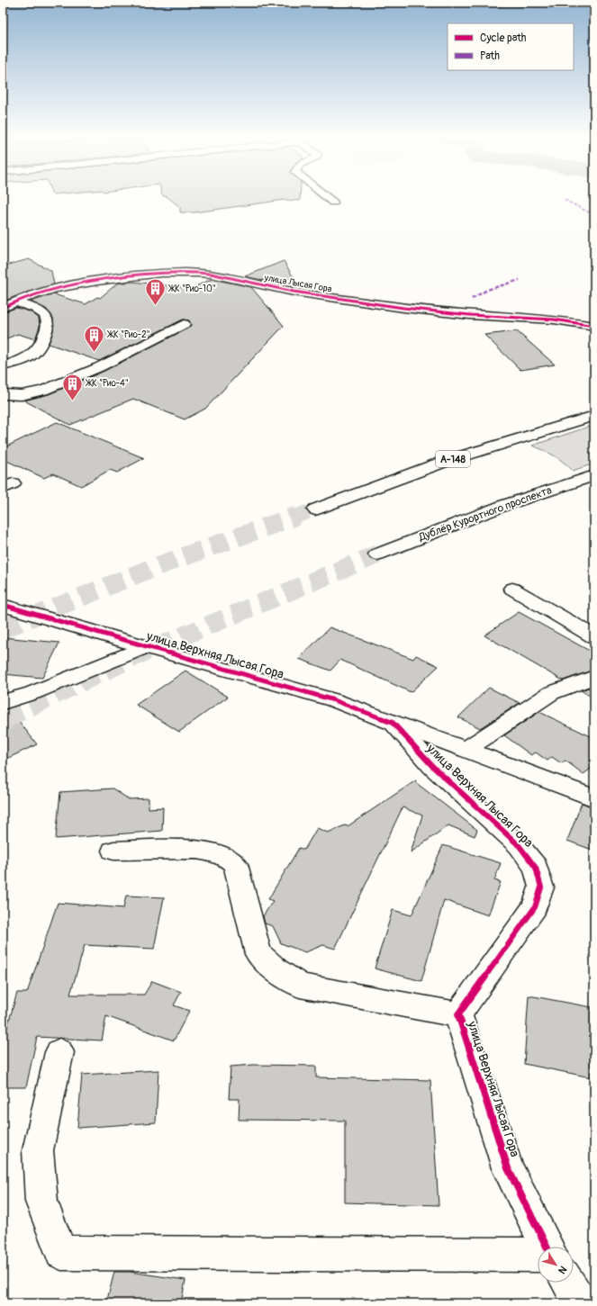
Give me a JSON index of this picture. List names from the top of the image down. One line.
{"streets":{"street":["улица Лысая Гора","А-148","Дублёр Курортного проспекта","улица Верхняя Лысая Гора"]},"places":{"building":["ЖК \"Рио-10\"","ЖК \"Рио-2\"","ЖК \"Рио-4\""]},"legend":["Cycle path","Path"],"north":"bottom right"}
